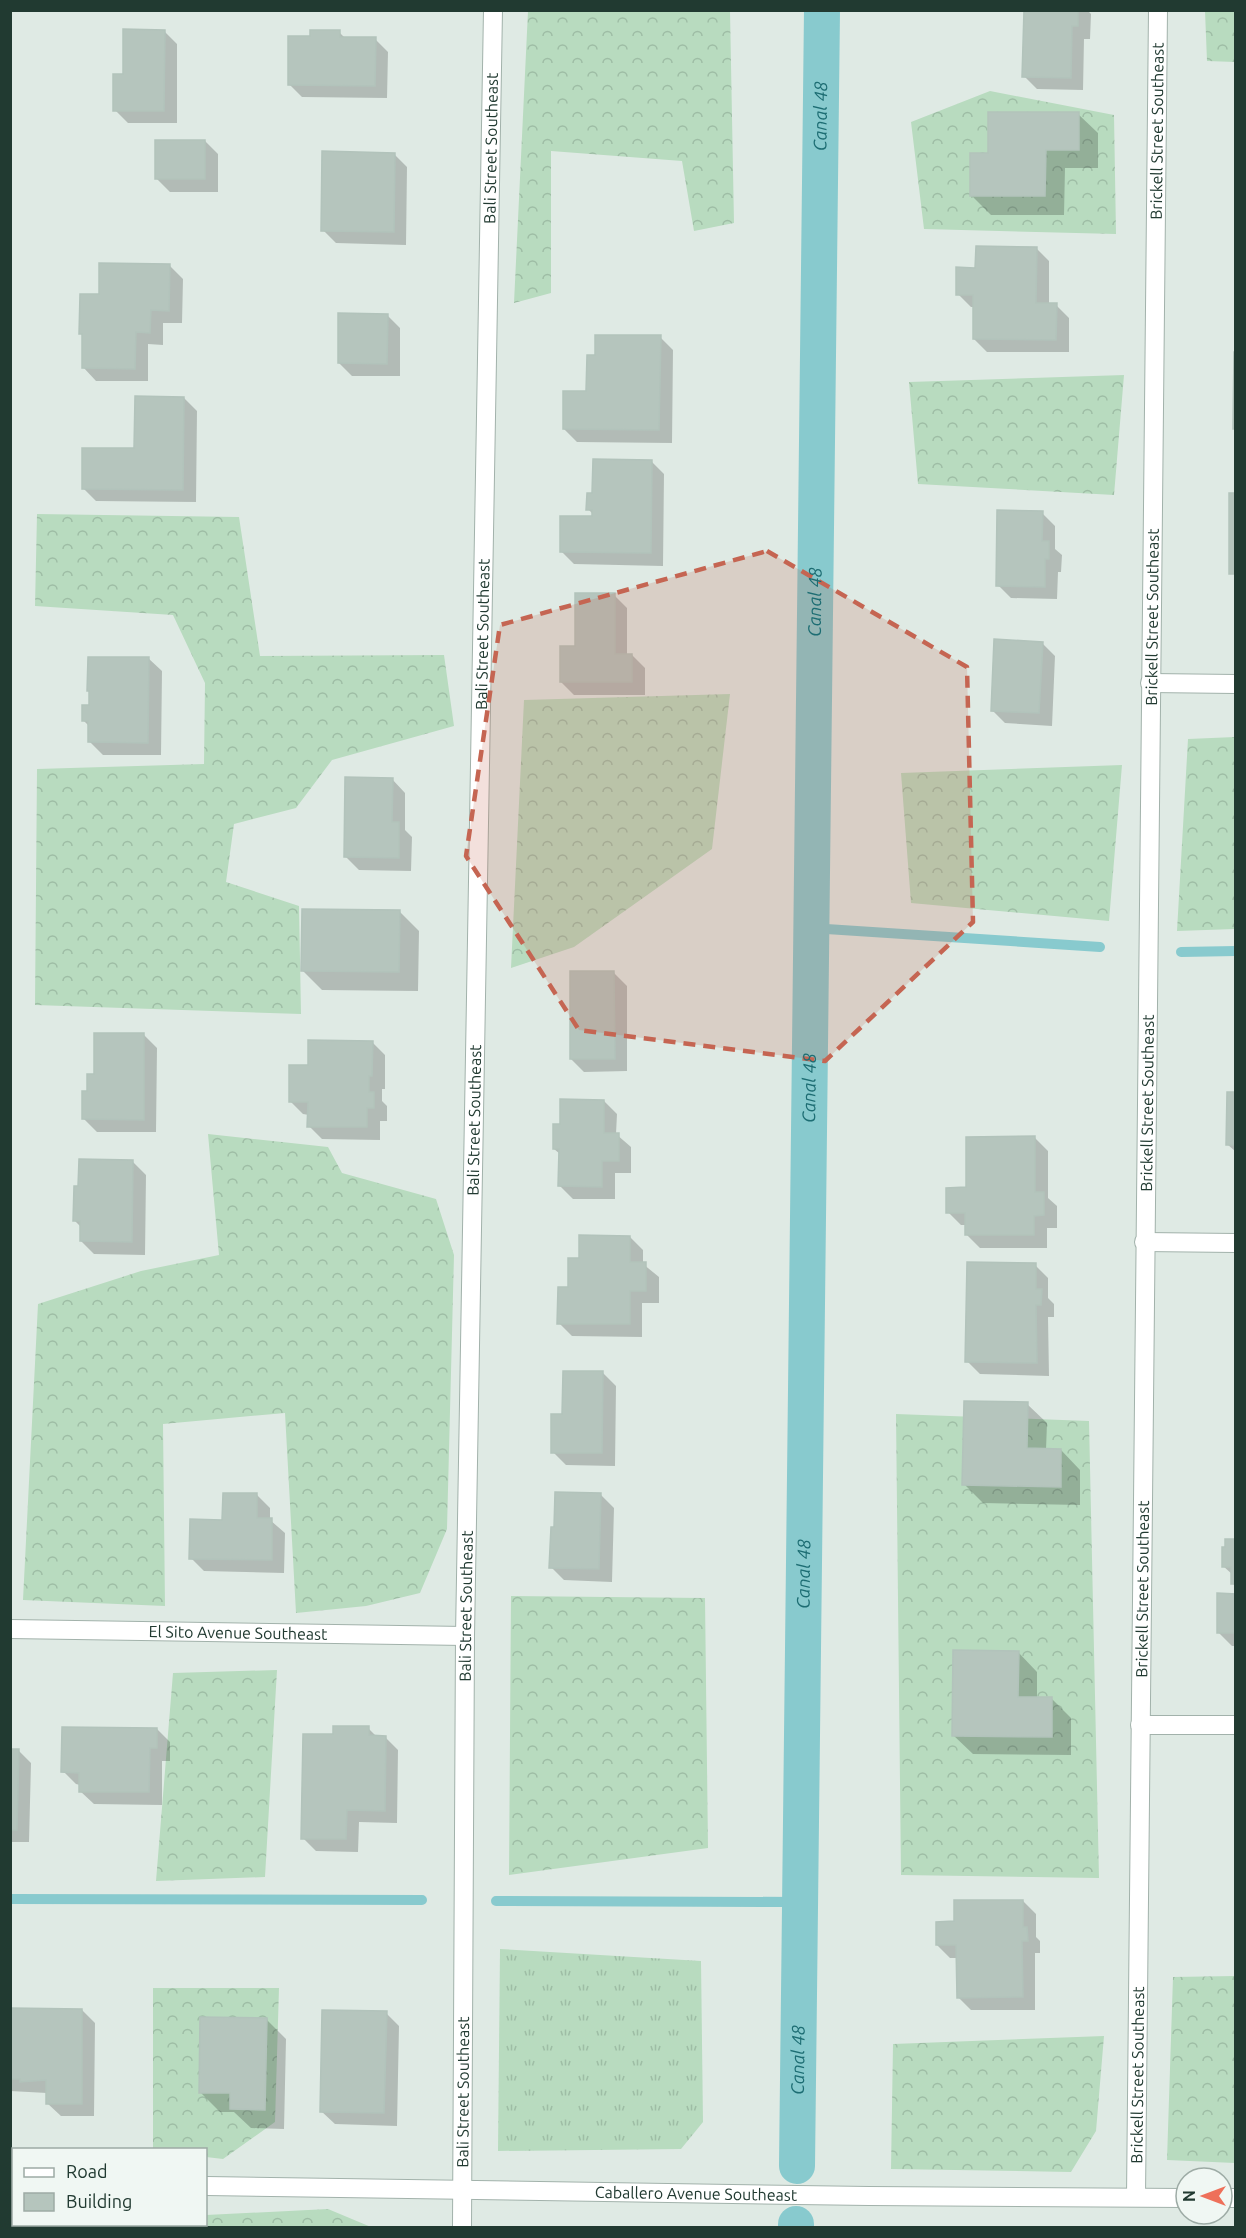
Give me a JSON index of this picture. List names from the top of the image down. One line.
{"streets":{"street":["Brickell Street Southeast","Bali Street Southeast","El Sito Avenue Southeast","Caballero Avenue Southeast"]},"crossings":[["Brickell Street Southeast","Caballero Avenue Southeast"],["Bali Street Southeast","El Sito Avenue Southeast"],["Bali Street Southeast","Caballero Avenue Southeast"]],"water":["Canal 48"],"legend":["Road","Building"],"north":"left"}
